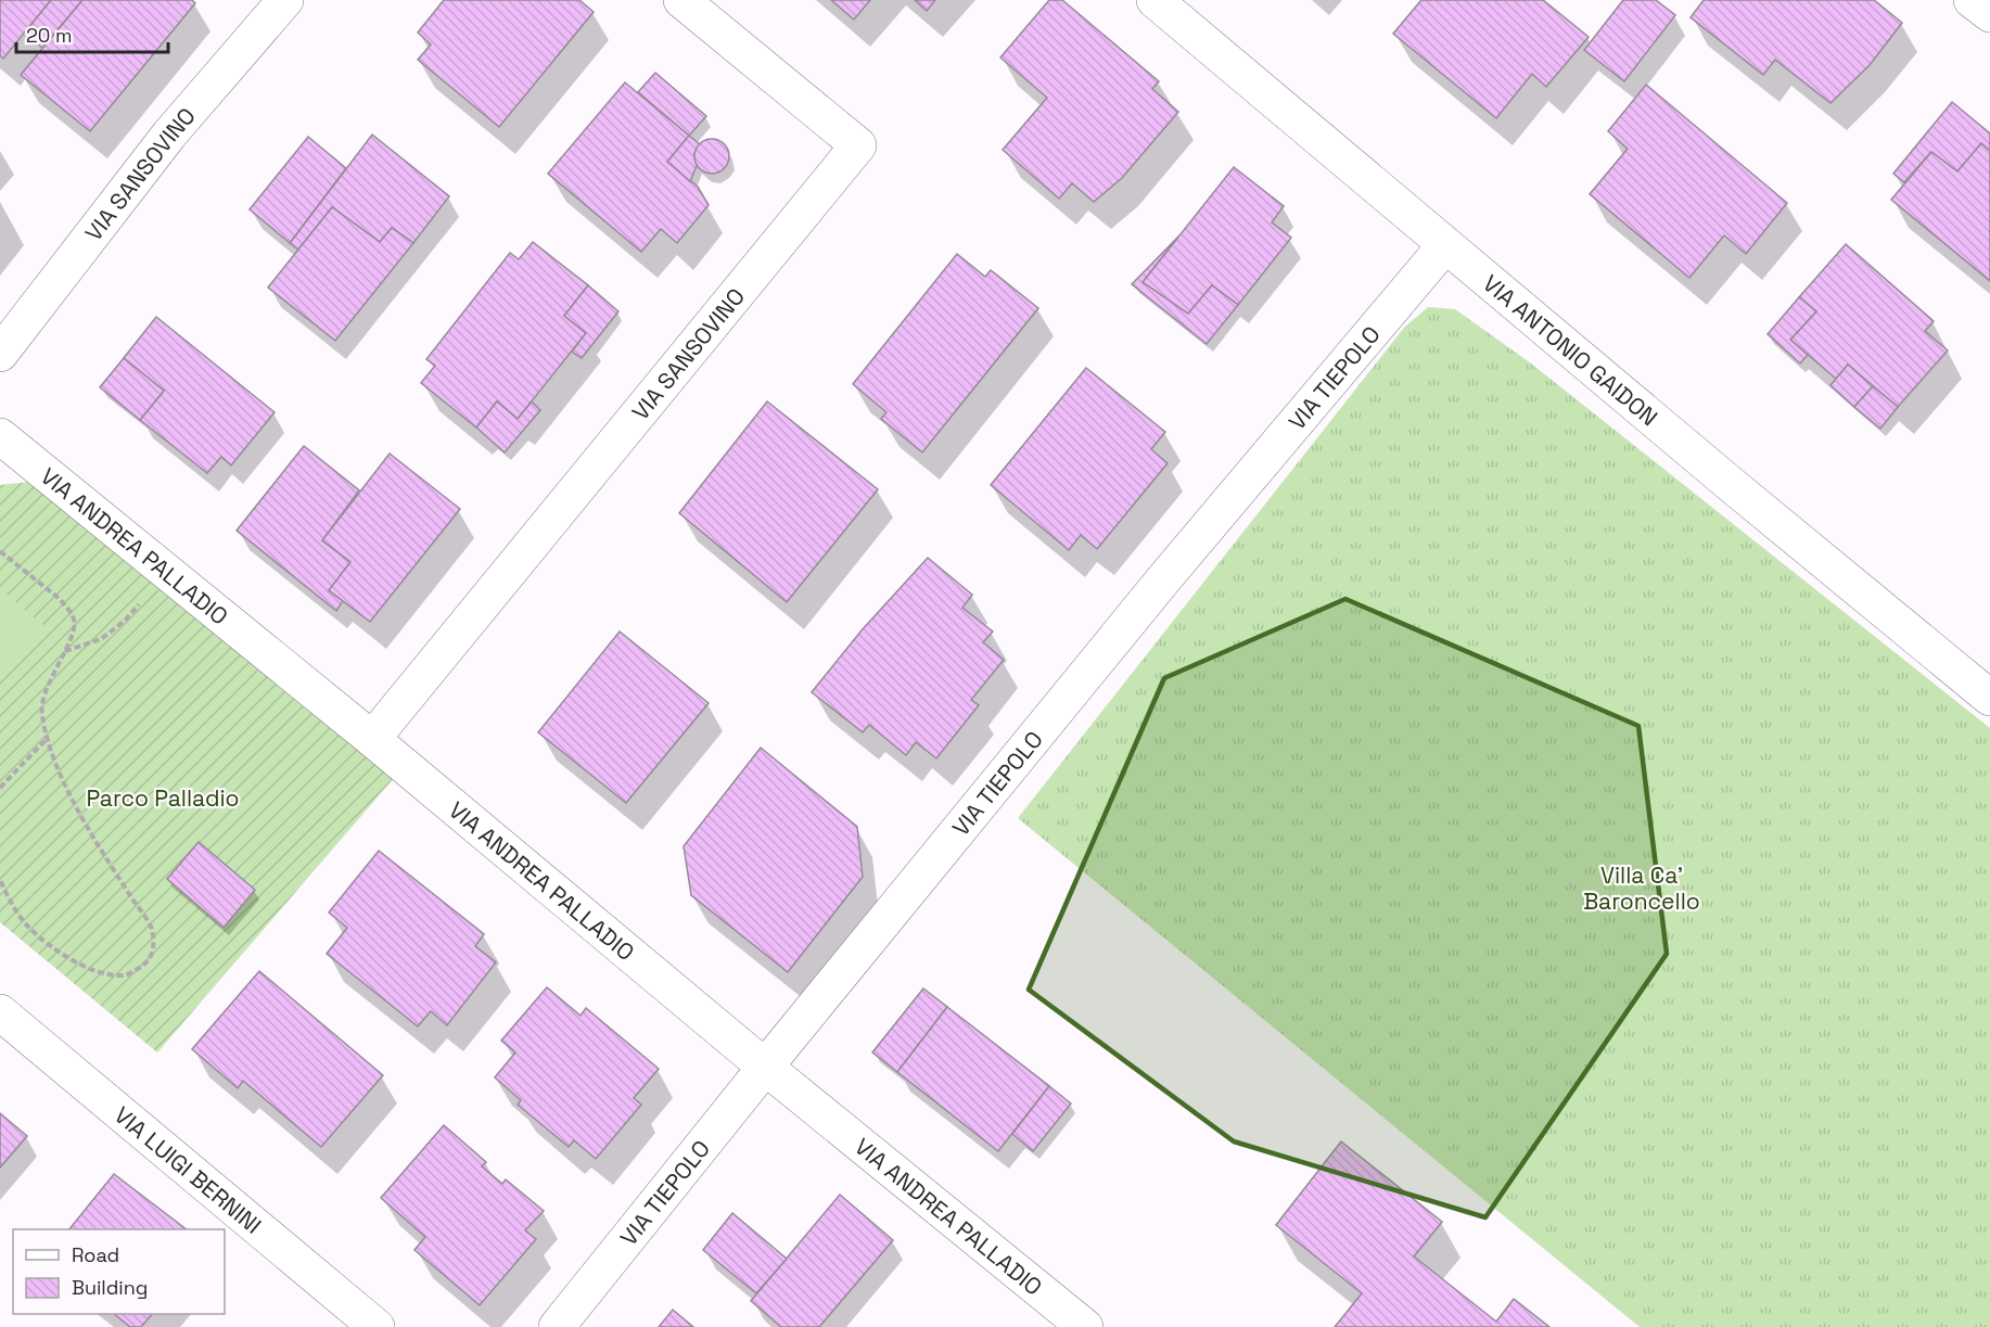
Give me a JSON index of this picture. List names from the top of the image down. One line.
{"streets":{"street":["VIA SANSOVINO","VIA ANTONIO GAIDON","VIA TIEPOLO","VIA ANDREA PALLADIO","VIA LUIGI BERNINI"]},"crossings":[["VIA SANSOVINO","VIA ANDREA PALLADIO"],["VIA ANTONIO GAIDON","VIA TIEPOLO"],["VIA TIEPOLO","VIA ANDREA PALLADIO"]],"parks":["Parco Palladio","Villa Ca' Baroncello"],"legend":["Road","Building"],"scale_bar":"20 m"}
